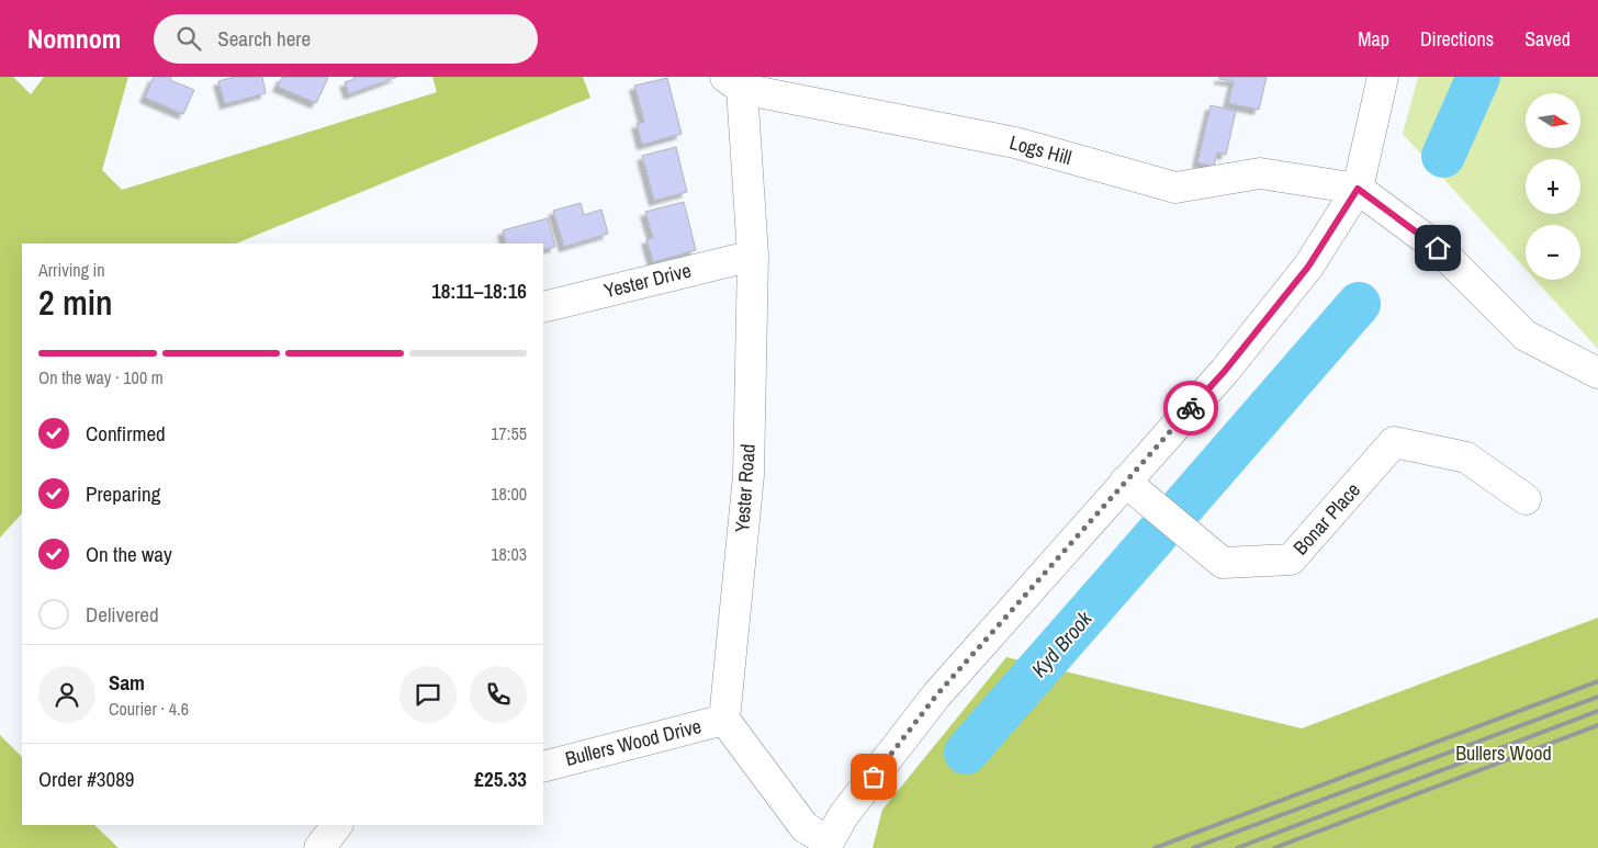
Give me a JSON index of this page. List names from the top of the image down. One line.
{"streets":{"street":["Logs Hill","Yester Drive","Yester Road","Bonar Place","Bullers Wood Drive"]},"crossings":[["Logs Hill","Yester Road"],["Yester Drive","Yester Road"],["Yester Road","Bullers Wood Drive"]],"water":["Kyd Brook"],"parks":["Bullers Wood"],"north":"right","page":{"header":"Nomnom","search":"Search here","nav":["Map","Directions","Saved"],"map_buttons":["+","−"],"heading":["2 min","Arriving in","18:11–18:16"],"panel":["Sam","Courier · 4.6","Order #3089","£25.33"],"bar":"On the way · 100 m","list":[["Confirmed","17:55"],["Preparing","18:00"],["On the way","18:03"],"Delivered"]}}
